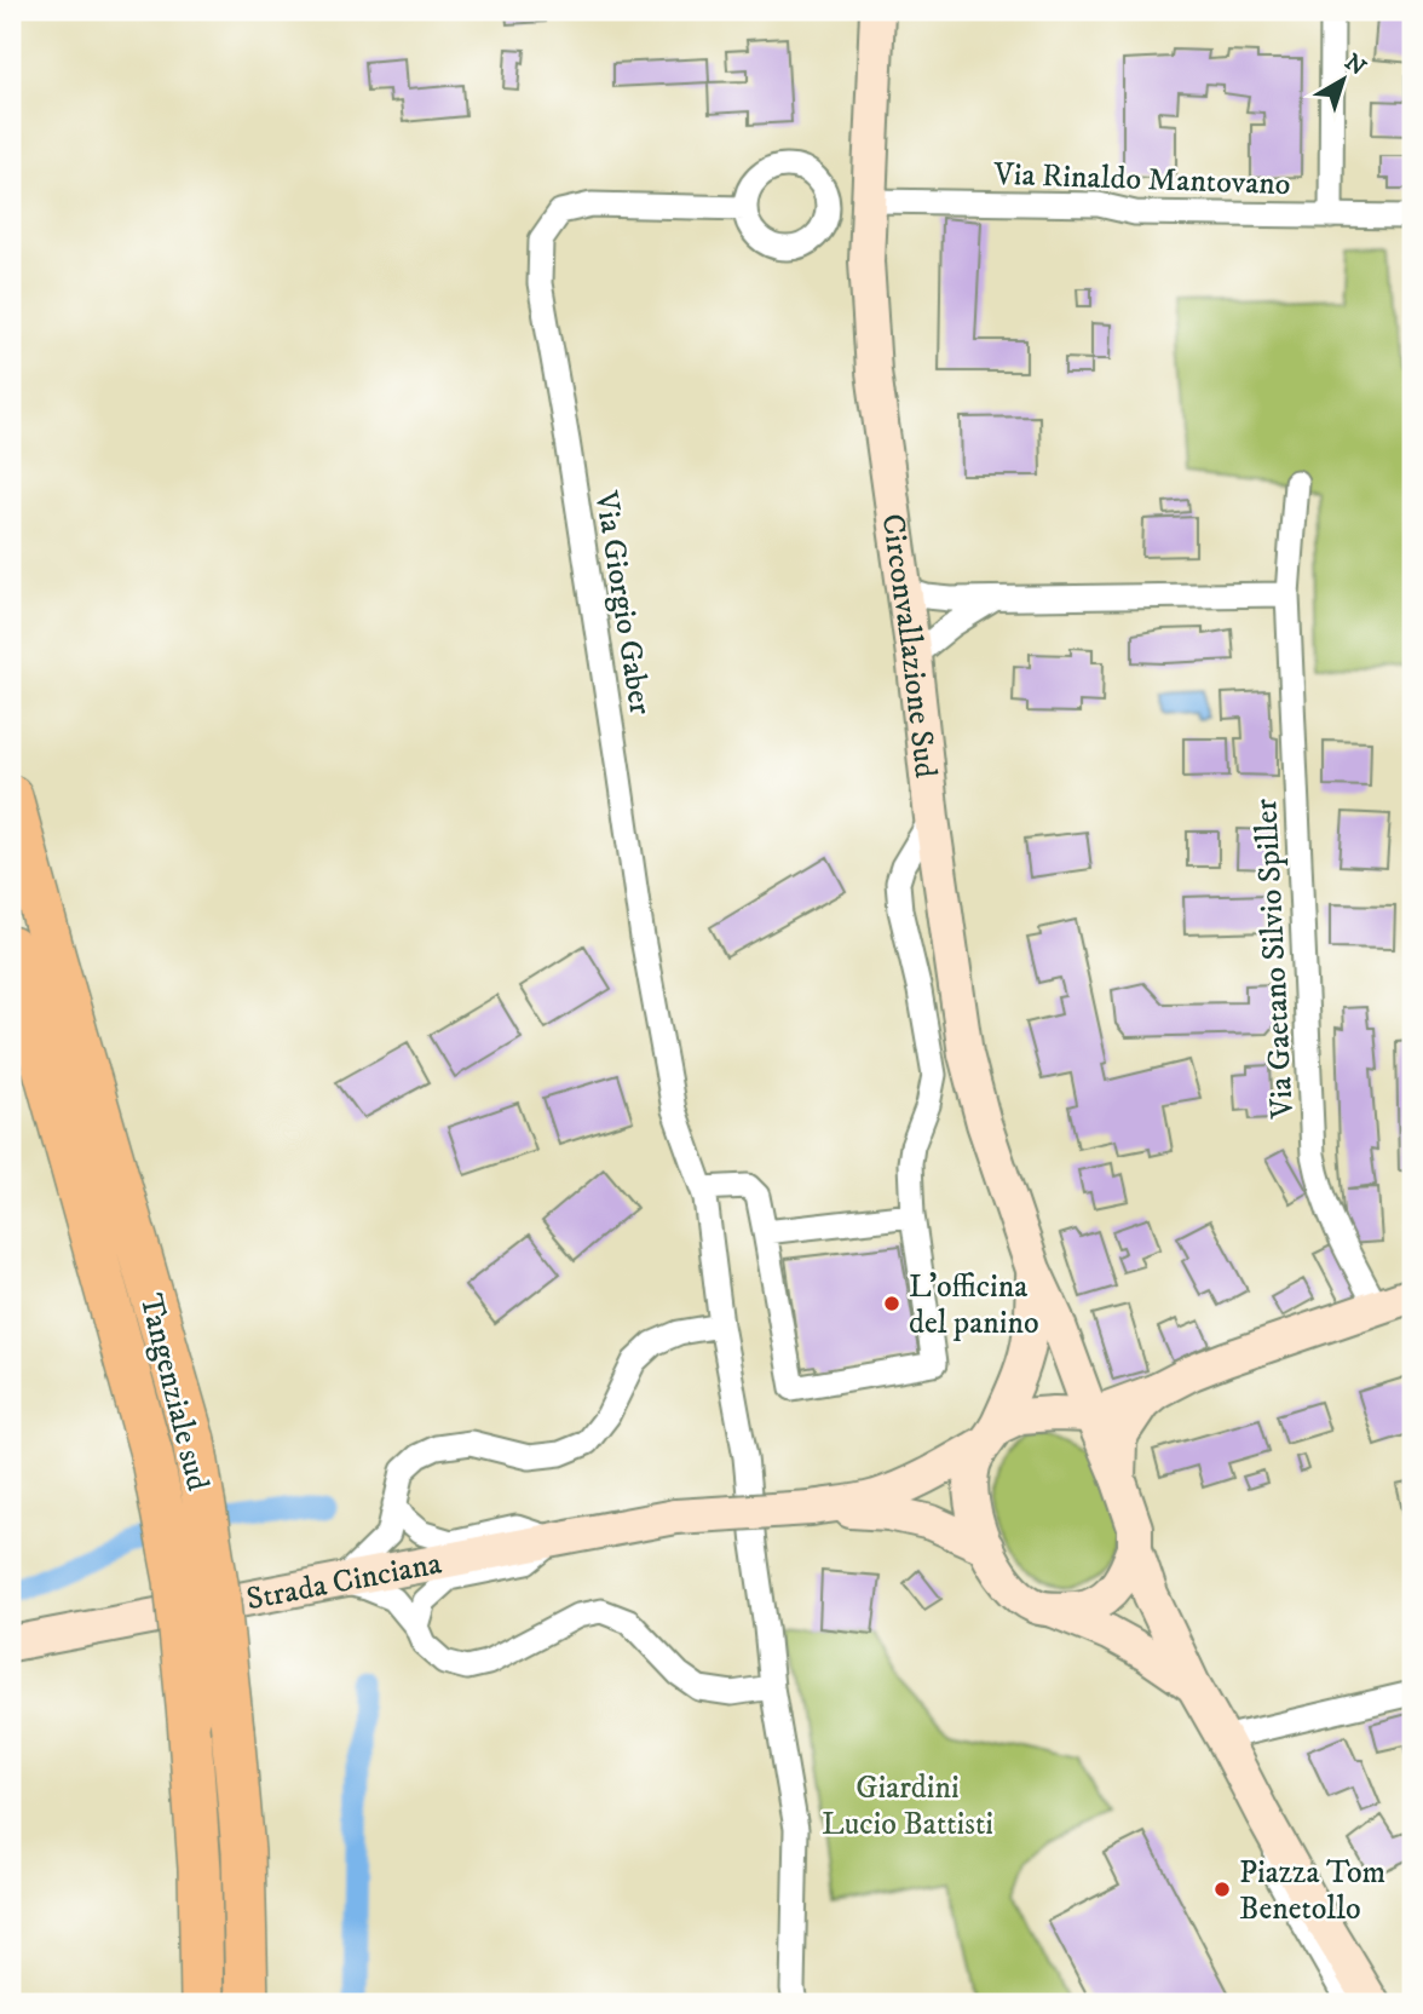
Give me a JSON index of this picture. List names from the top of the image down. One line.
{"streets":{"highway":["Tangenziale sud"],"main road":["Circonvallazione Sud","Strada Cinciana"],"street":["Via Rinaldo Mantovano","Via Giorgio Gaber","Via Gaetano Silvio Spiller"]},"crossings":[["Via Rinaldo Mantovano","Circonvallazione Sud"]],"parks":["Giardini Lucio Battisti"],"places":["L'officina del panino","Piazza Tom Benetollo"],"north":"top right"}
